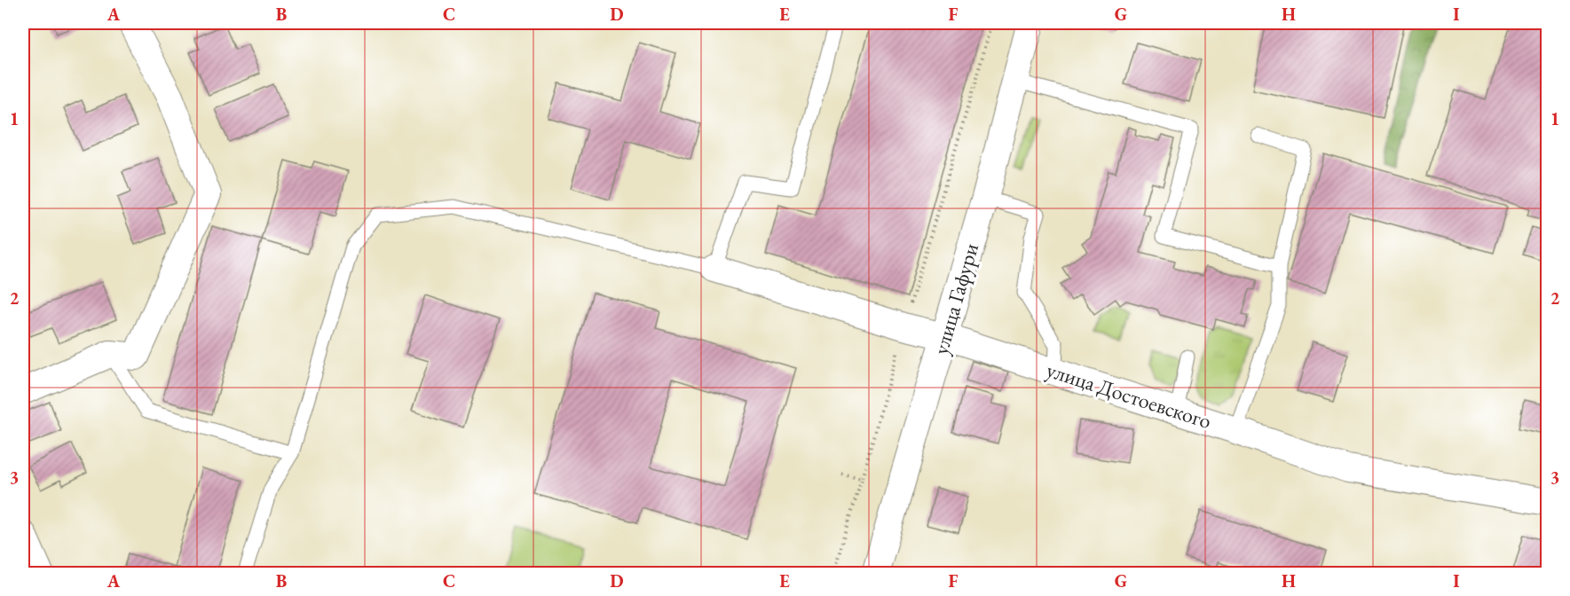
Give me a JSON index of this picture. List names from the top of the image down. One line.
{"streets":{"street":["улица Гафури","улица Достоевского"]},"crossings":[["улица Гафури","улица Достоевского"]],"grid":{"columns":["A","B","C","D","E","F","G","H","I"],"rows":["1","2","3"]}}
